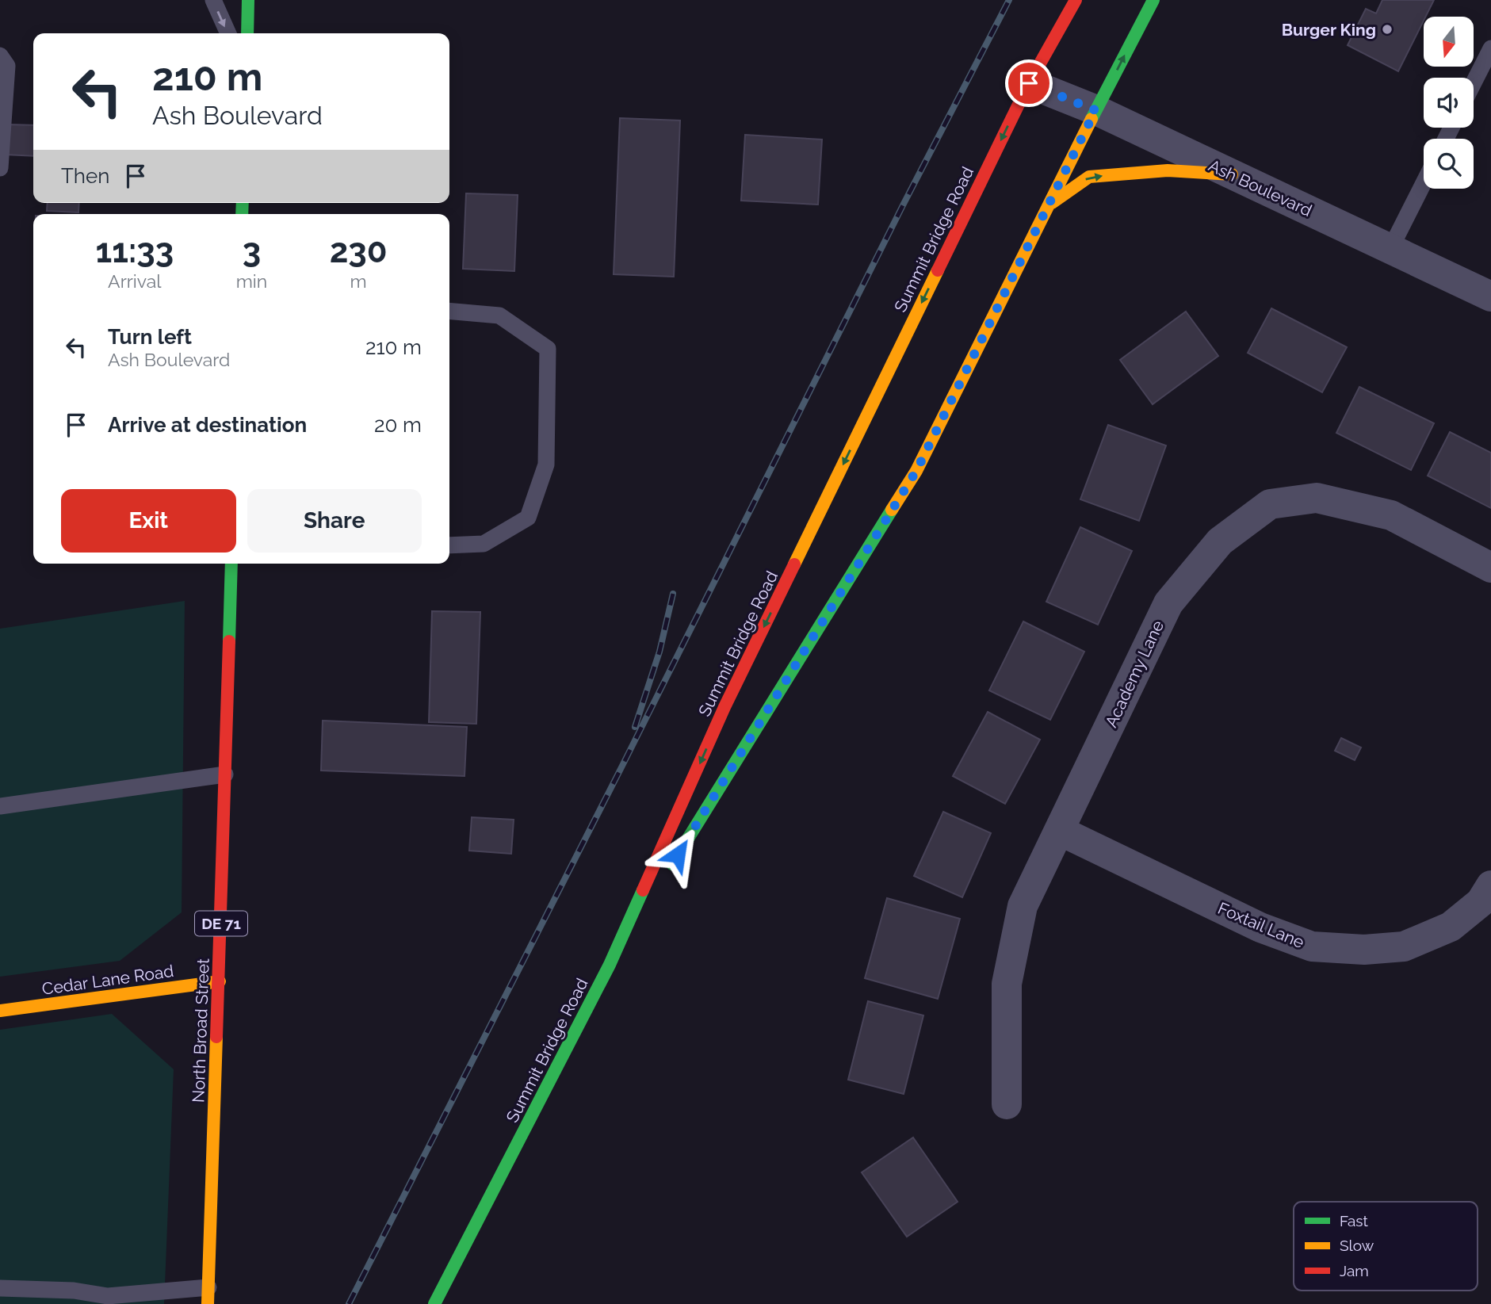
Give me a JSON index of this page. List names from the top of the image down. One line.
{"streets":{"main road":["Summit Bridge Road","DE 71","Cedar Lane Road","North Broad Street"],"street":["Ash Boulevard","Academy Lane","Foxtail Lane"]},"crossings":[["Ash Boulevard","Summit Bridge Road"],["Academy Lane","Foxtail Lane"],["Cedar Lane Road","North Broad Street"]],"places":["Burger King"],"legend":["Fast","Slow","Jam"],"north":"bottom","page":{"turn":["210 m","Ash Boulevard"],"then":"Then","eta":["11:33","Arrival","3","min","230","m"],"list":[{"name":"Turn left","note":"Ash Boulevard","value":"210 m"},{"name":"Arrive at destination","value":"20 m"}],"buttons":["Exit","Share"]}}
